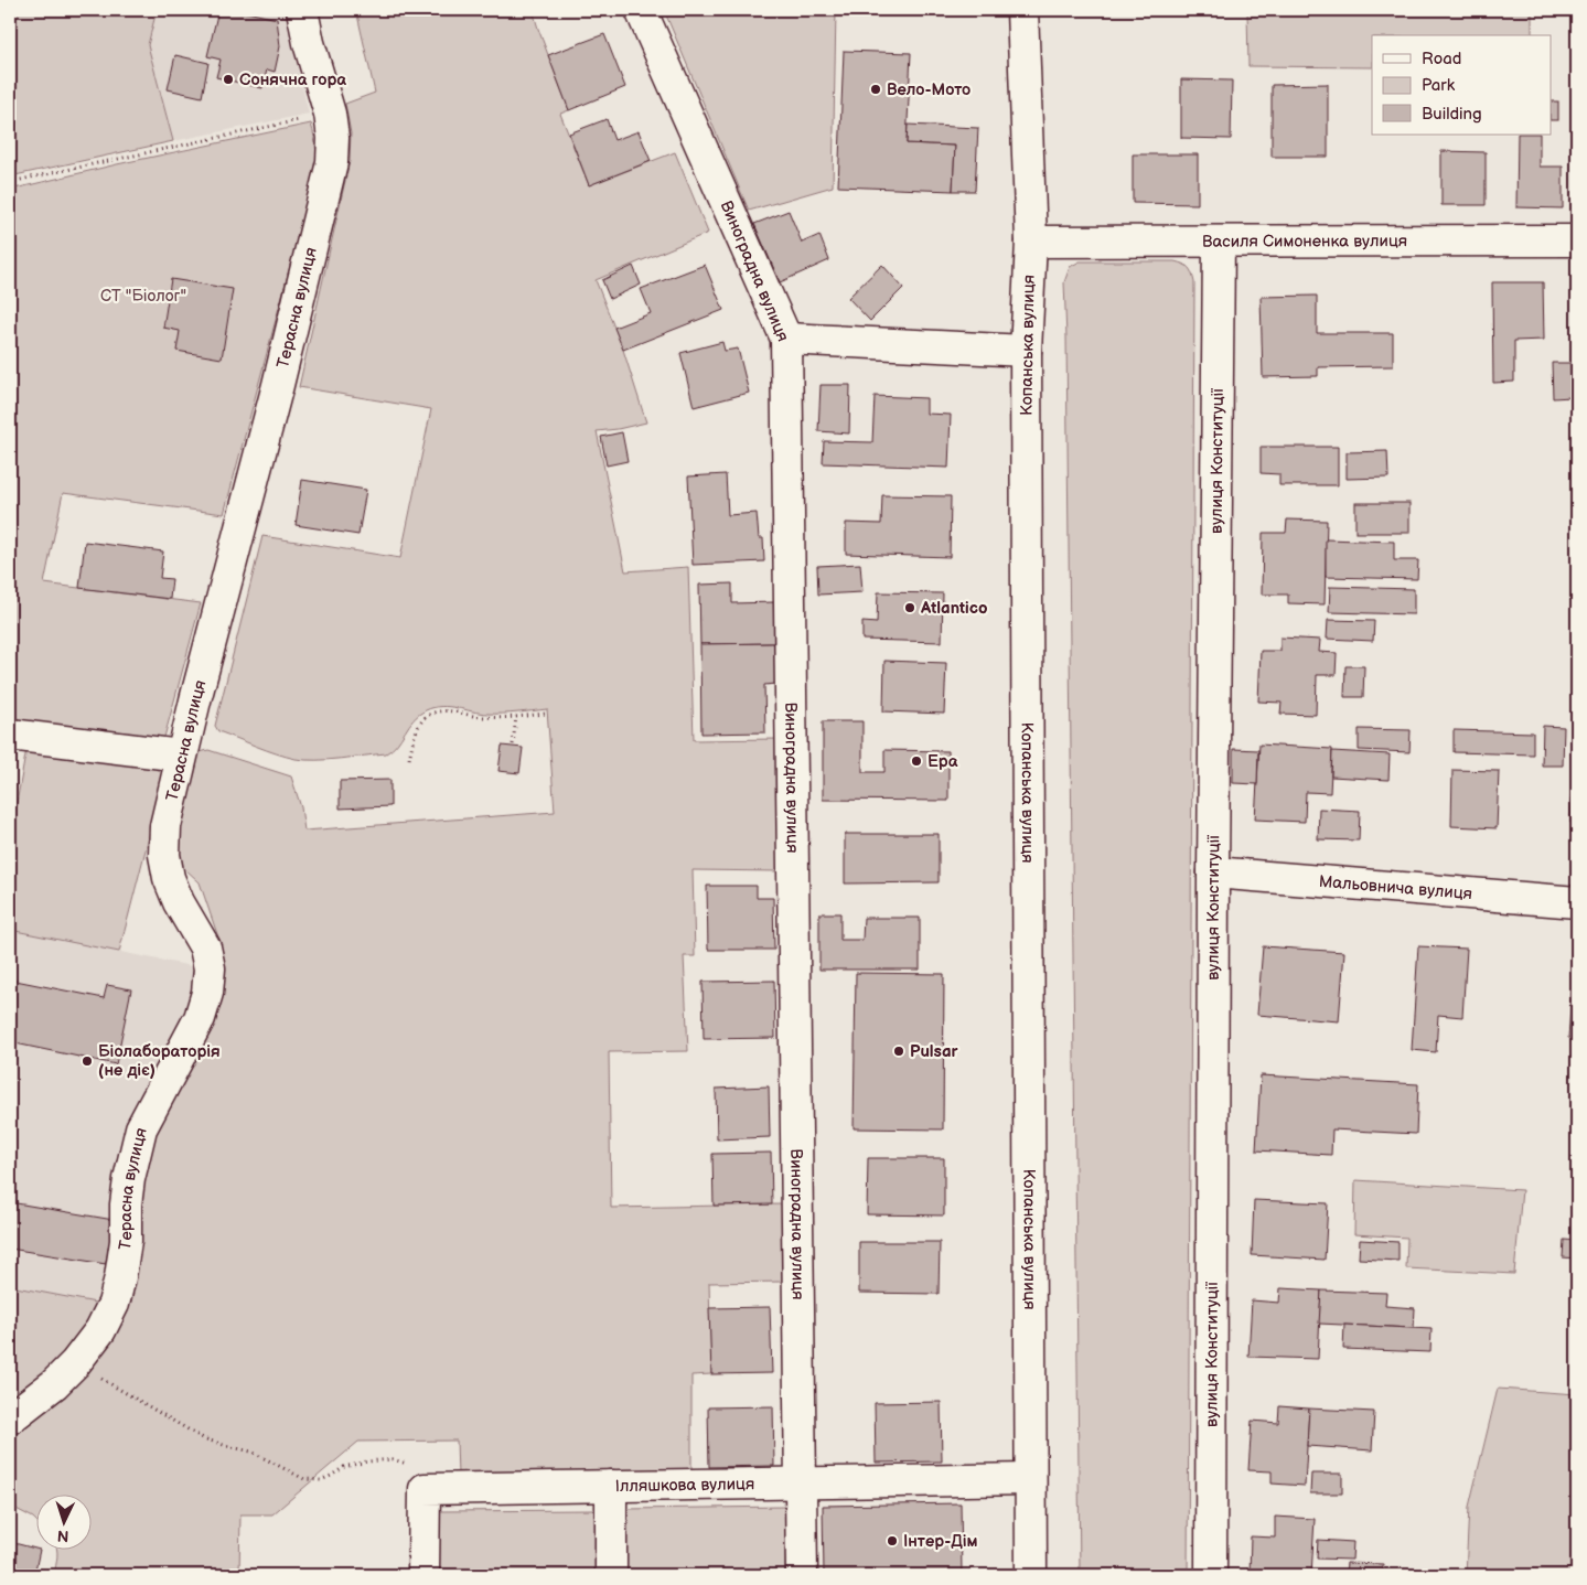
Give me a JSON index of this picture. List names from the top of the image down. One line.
{"streets":{"main road":["Василя Симоненка вулиця","Виноградна вулиця","Терасна вулиця","Копанська вулиця","вулиця Конституції","Мальовнича вулиця","Ілляшкова вулиця"]},"crossings":[["Василя Симоненка вулиця","Копанська вулиця"],["Василя Симоненка вулиця","вулиця Конституції"],["Виноградна вулиця","Ілляшкова вулиця"],["Копанська вулиця","Ілляшкова вулиця"],["вулиця Конституції","Мальовнича вулиця"]],"parks":["СТ \"Біолог\""],"places":["Сонячна гора","Вело-Мото","Atlantico","Ера","Pulsar","Біолабораторія (не діє)","Інтер-Дім"],"legend":["Road","Park","Building"],"north":"bottom"}
